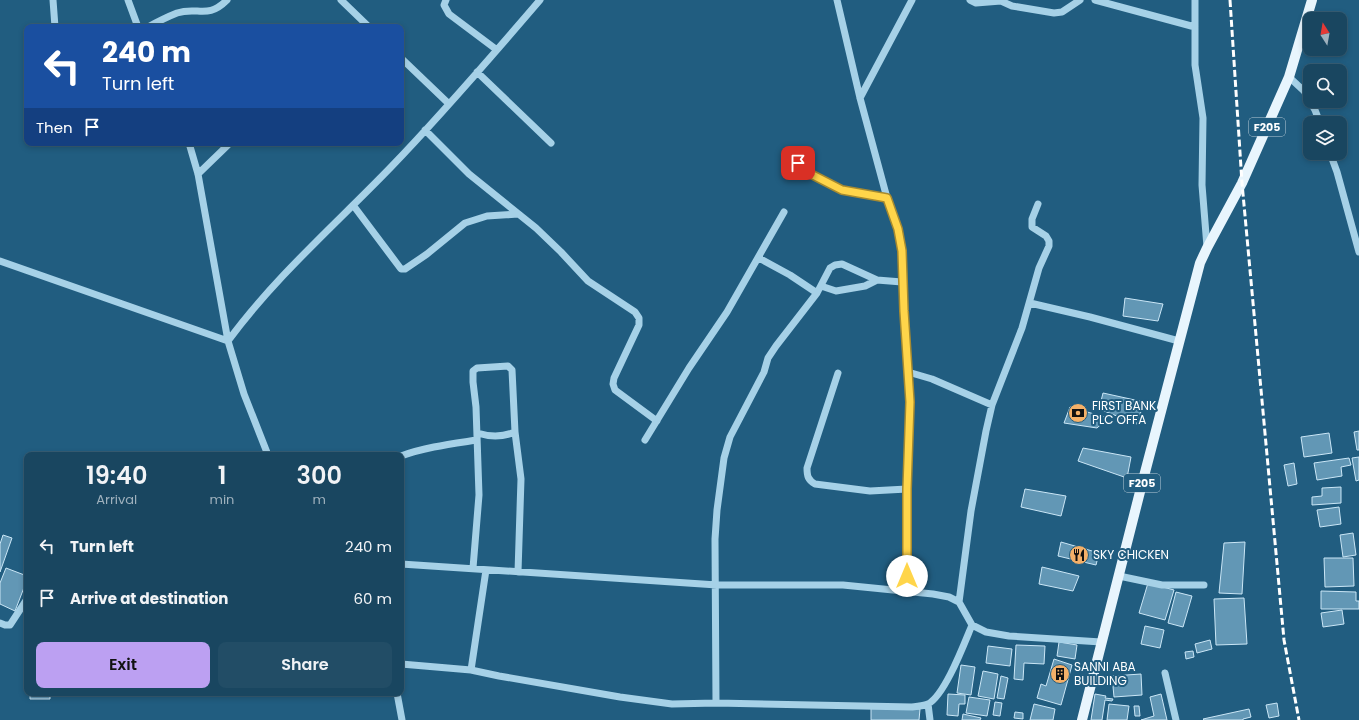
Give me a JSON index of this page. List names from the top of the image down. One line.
{"streets":{"main road":["F205"]},"places":{"bank":["FIRST BANK PLC OFFA"],"restaurant":["SKY CHICKEN"],"building":["SANNI ABA BUILDING"]},"north":"top","page":{"turn":["240 m","Turn left"],"then":"Then","eta":["19:40","Arrival","1","min","300","m"],"list":[{"name":"Turn left","value":"240 m"},{"name":"Arrive at destination","value":"60 m"}],"buttons":["Exit","Share"]}}
